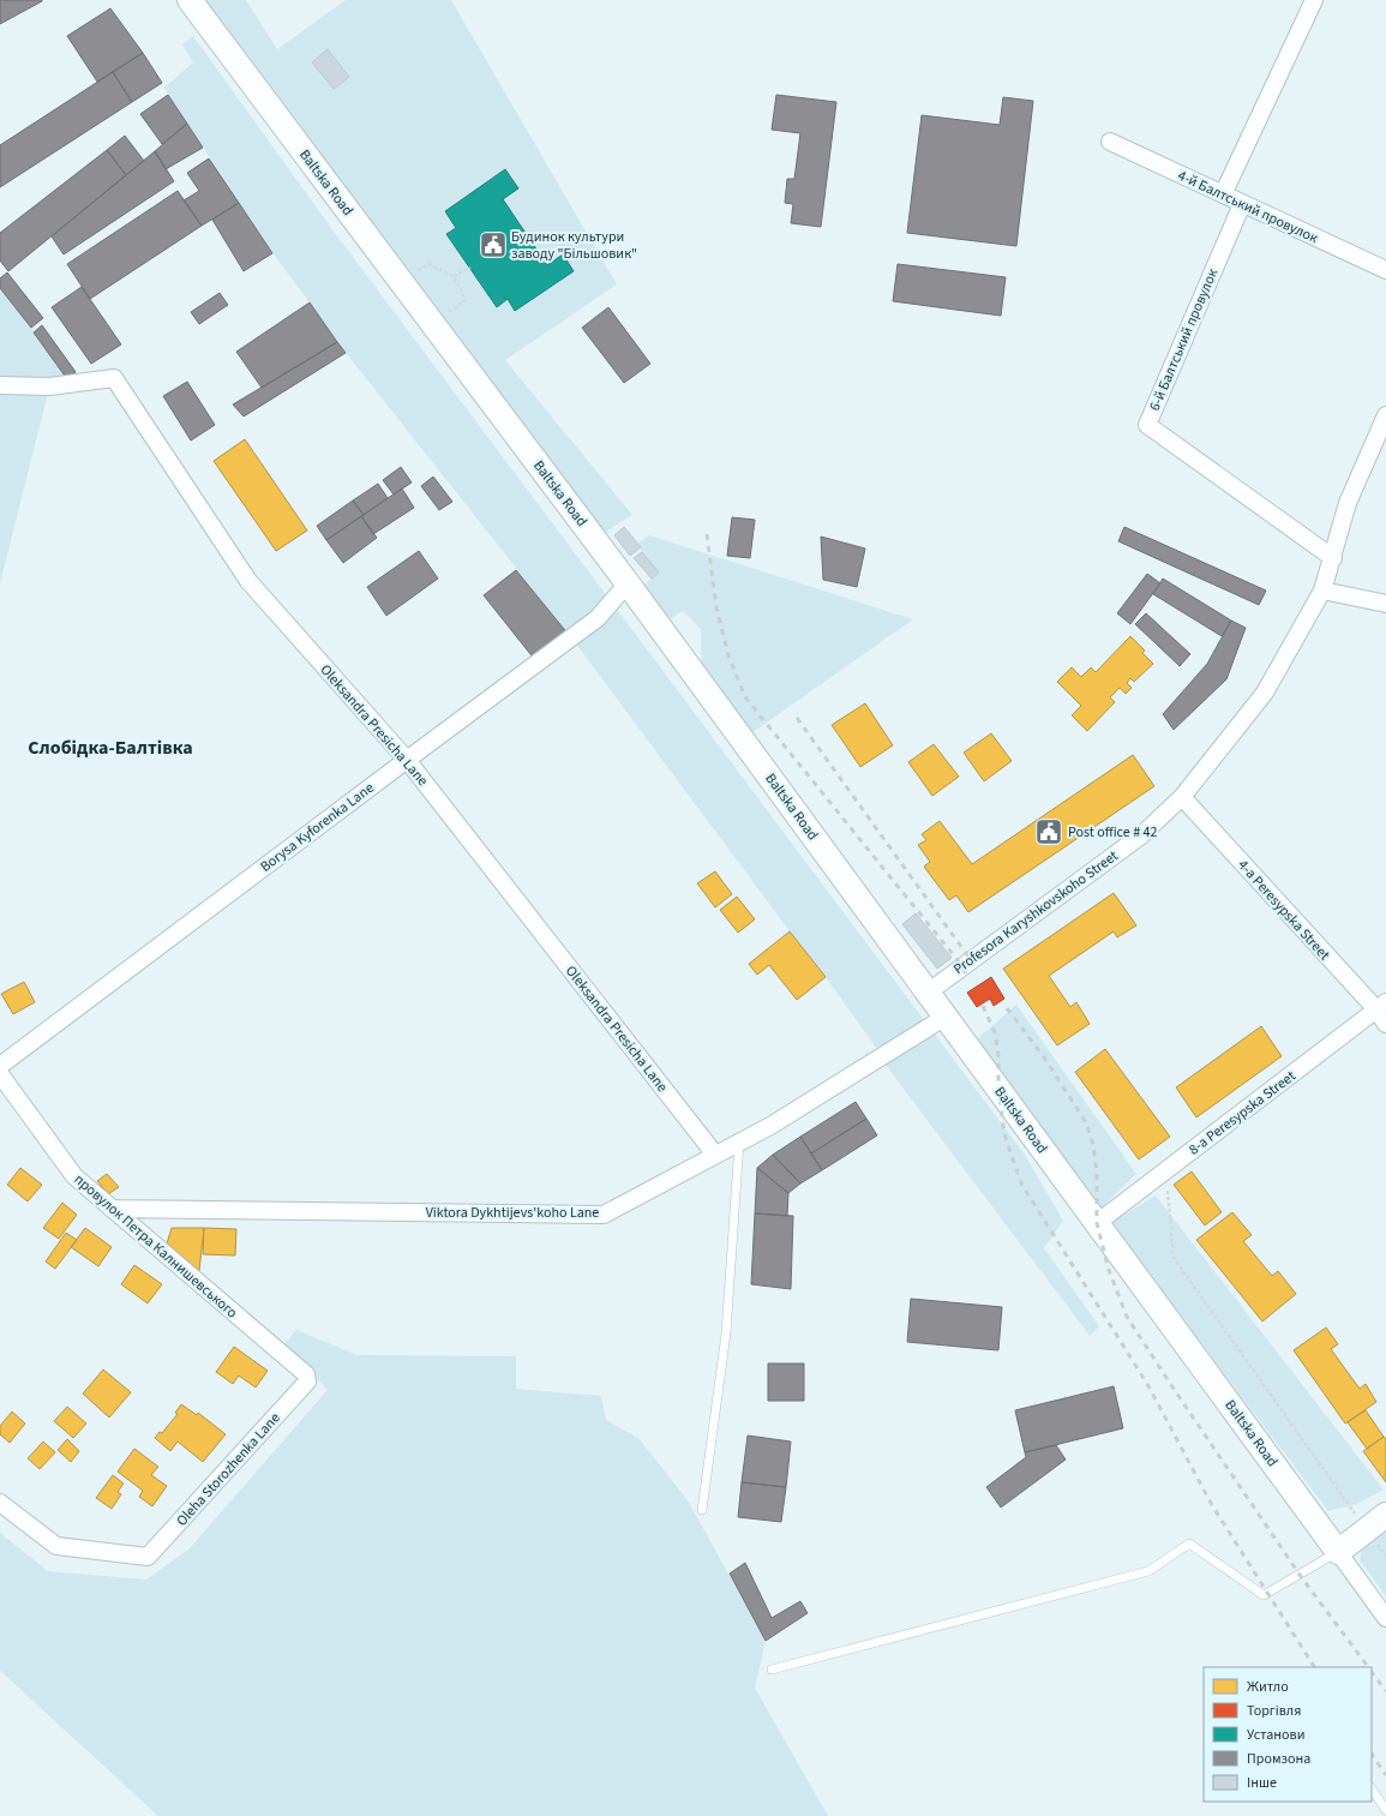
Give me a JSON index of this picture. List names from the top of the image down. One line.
{"streets":{"main road":["Baltska Road"],"street":["4-й Балтський провулок","6-й Балтський провулок","Oleksandra Presicha Lane","Borysa Kyforenka Lane","4-a Peresypska Street","Profesora Karyshkovskoho Street","8-a Peresypska Street","Viktora Dykhtijevs'koho Lane","провулок Петра Калнишевського","Oleha Storozhenka Lane"]},"crossings":[["Baltska Road","Borysa Kyforenka Lane"],["Baltska Road","Profesora Karyshkovskoho Street"],["Baltska Road","8-a Peresypska Street"],["Baltska Road","Viktora Dykhtijevs'koho Lane"],["4-й Балтський провулок","6-й Балтський провулок"],["6-й Балтський провулок","Profesora Karyshkovskoho Street"],["Oleksandra Presicha Lane","Borysa Kyforenka Lane"],["Oleksandra Presicha Lane","Viktora Dykhtijevs'koho Lane"],["4-a Peresypska Street","Profesora Karyshkovskoho Street"],["4-a Peresypska Street","8-a Peresypska Street"],["Viktora Dykhtijevs'koho Lane","провулок Петра Калнишевського"],["провулок Петра Калнишевського","Oleha Storozhenka Lane"]],"districts":["Слобідка-Балтівка"],"places":{"public building":["Будинок культури заводу \"Більшовик\"","Post office # 42"]},"legend":["Житло","Торгівля","Установи","Промзона","Інше"]}
